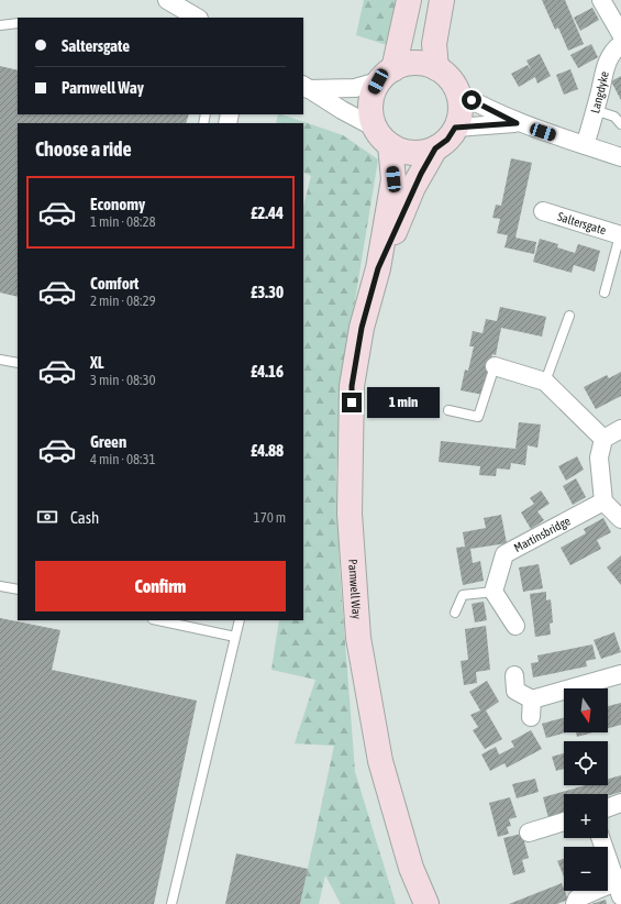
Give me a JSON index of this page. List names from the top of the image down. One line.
{"streets":{"street":["Langdyke","Saltersgate","Martinsbridge","Parnwell Way"]},"north":"bottom","page":{"banner":["Saltersgate","Parnwell Way"],"heading":"Choose a ride","list":[{"name":"Economy","note":"1 min · 08:28","value":"£2.44"},{"name":"Comfort","note":"2 min · 08:29","value":"£3.30"},{"name":"XL","note":"3 min · 08:30","value":"£4.16"},{"name":"Green","note":"4 min · 08:31","value":"£4.88"}],"bubble":"1 min","pay":["Cash","170 m"],"buttons":"Confirm","map_buttons":["+","−"]}}
